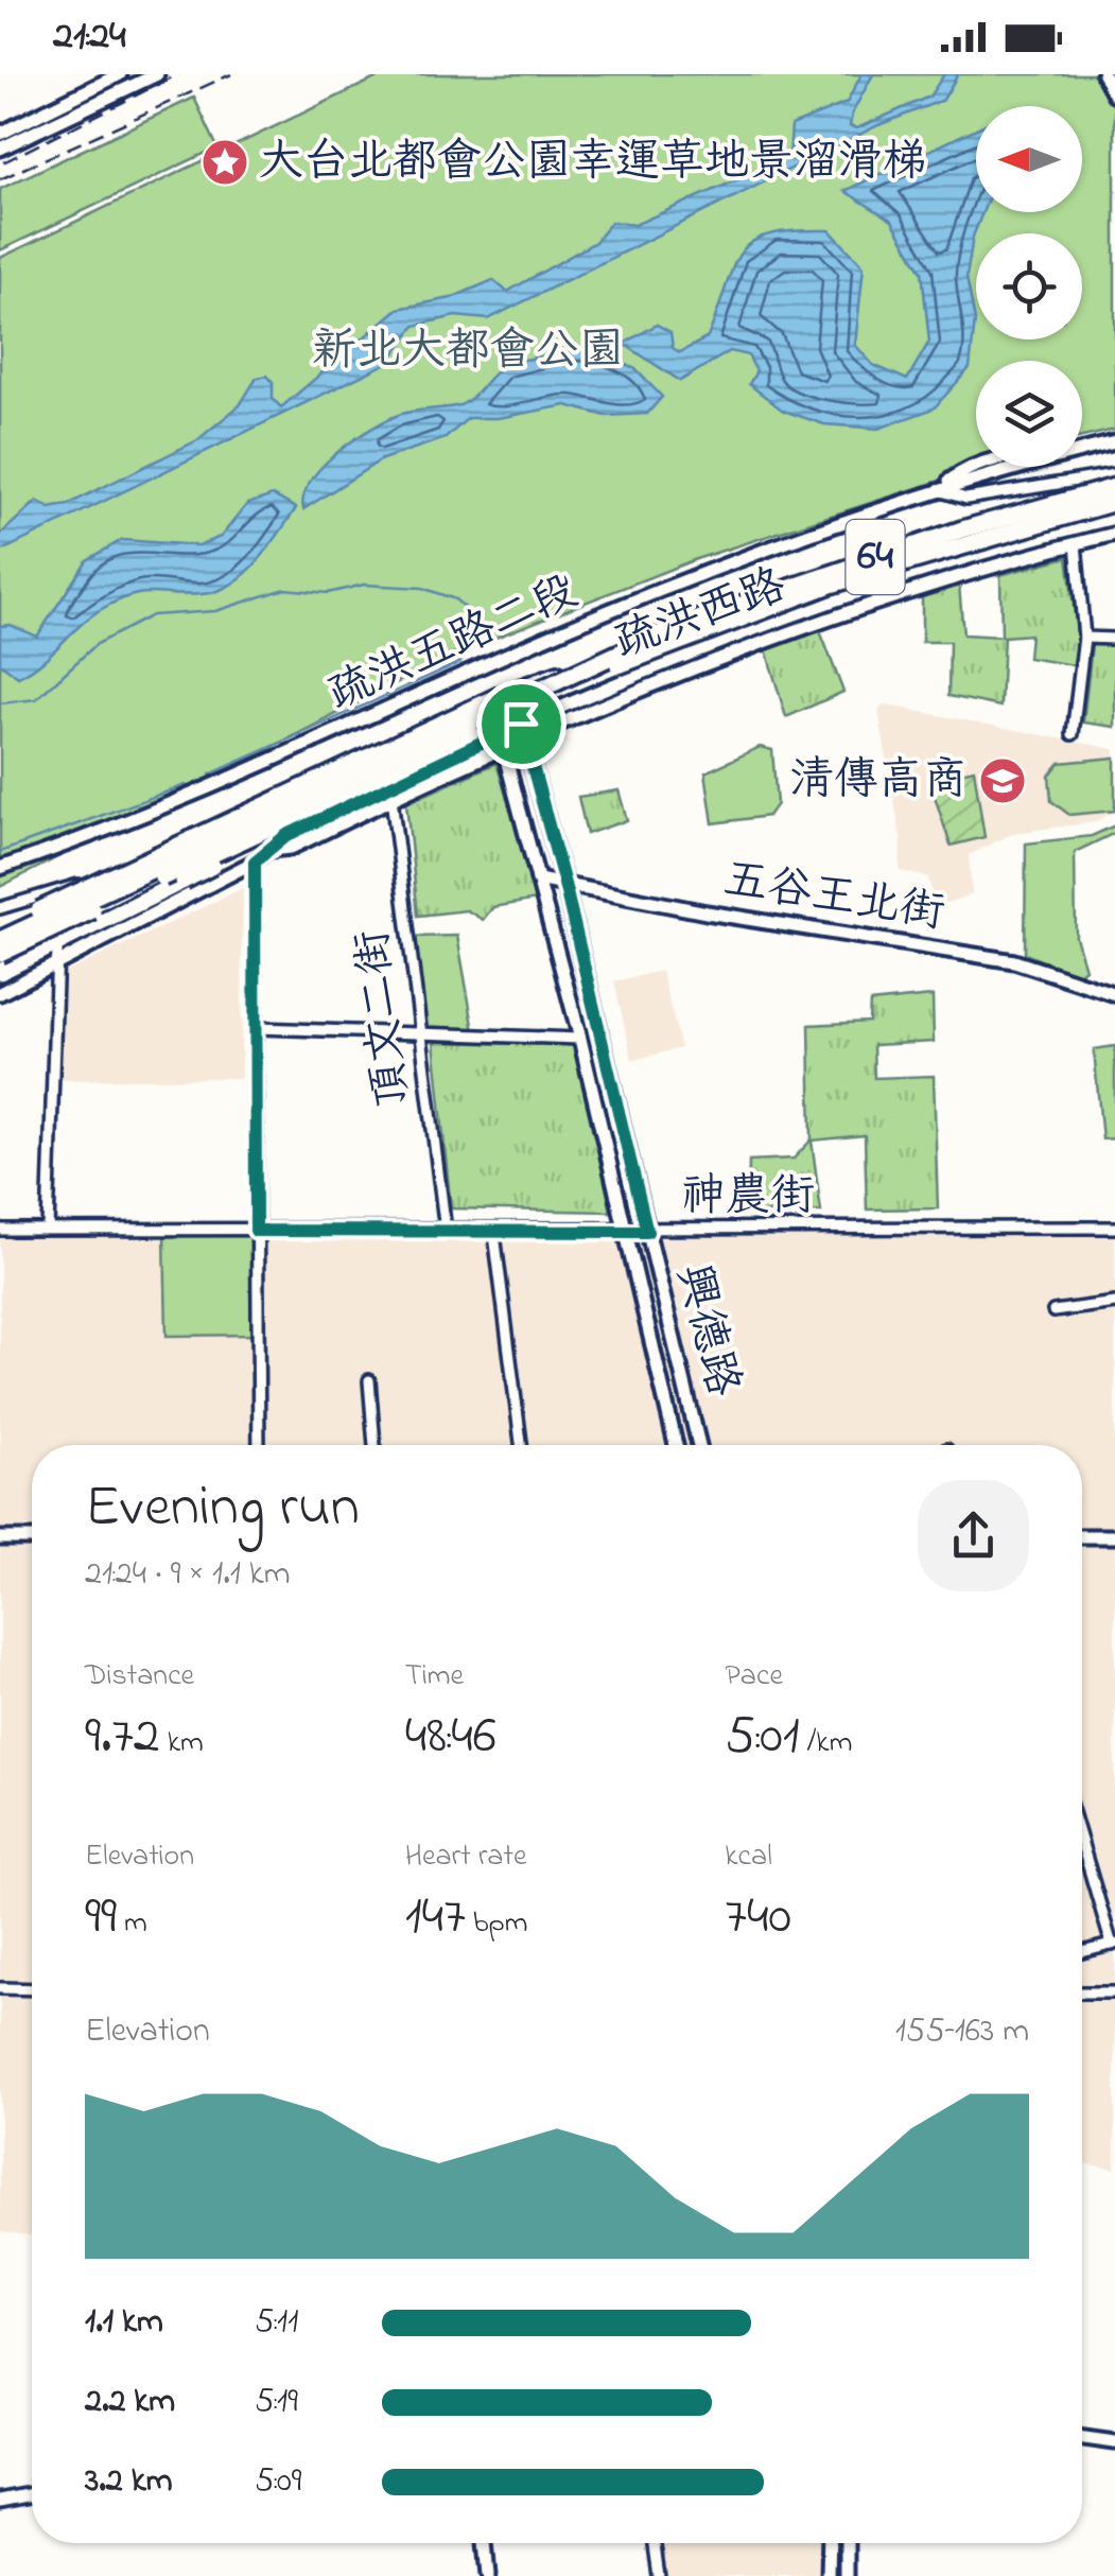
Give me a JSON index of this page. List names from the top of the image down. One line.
{"streets":{"highway":["64"],"street":["疏洪西路","疏洪五路二段","五谷王北街","頂文二街","神農街","興德路"]},"crossings":[["疏洪西路","頂文二街"],["疏洪西路","興德路"],["五谷王北街","興德路"],["頂文二街","神農街"],["神農街","興德路"]],"parks":["新北大都會公園"],"places":{"place":["大台北都會公園幸運草地景溜滑梯"],"school or university":["清傳高商"]},"north":"left","page":{"status":"21:24","heading":["Evening run","21:24 · 9 × 1.1 km"],"stats":[["Distance","9.72 km"],["Time","48:46"],["Pace","5:01 /km"],["Elevation","99 m"],["Heart rate","147 bpm"],["kcal","740"]],"chart":["Elevation","155–163 m"],"list":[{"name":"1.1 km","note":"5:11"},{"name":"2.2 km","note":"5:19"},{"name":"3.2 km","note":"5:09"}]}}
